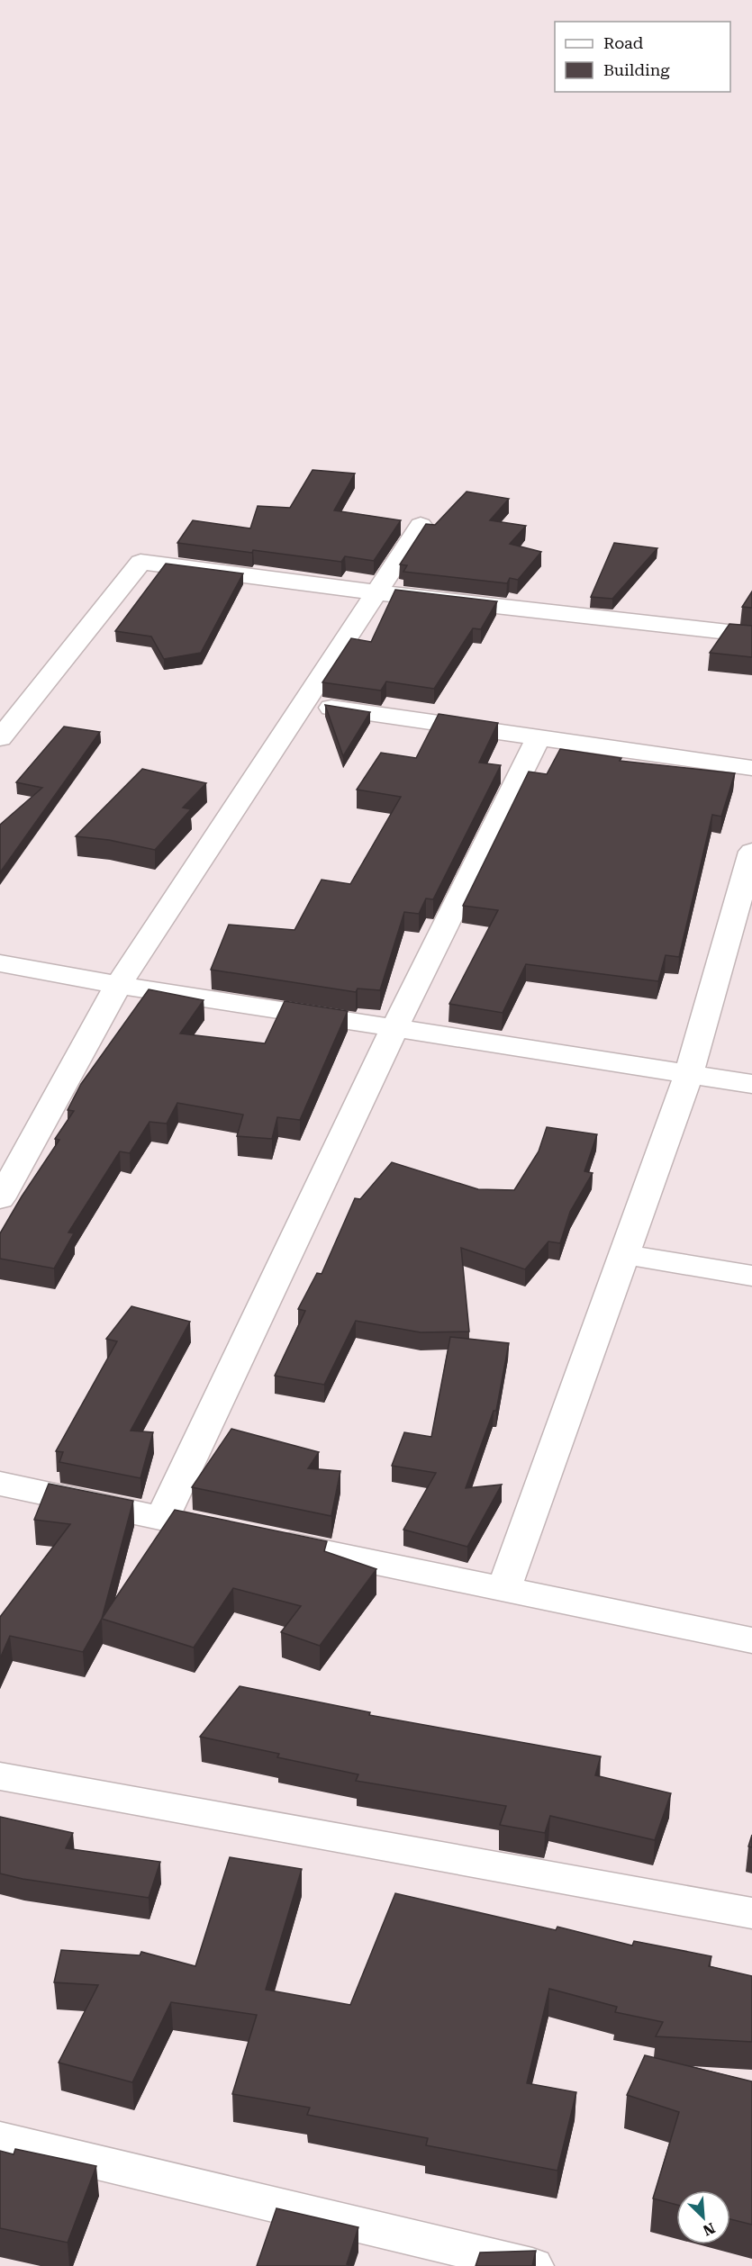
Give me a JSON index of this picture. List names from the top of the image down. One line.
{"legend":["Road","Building"],"north":"bottom right"}
